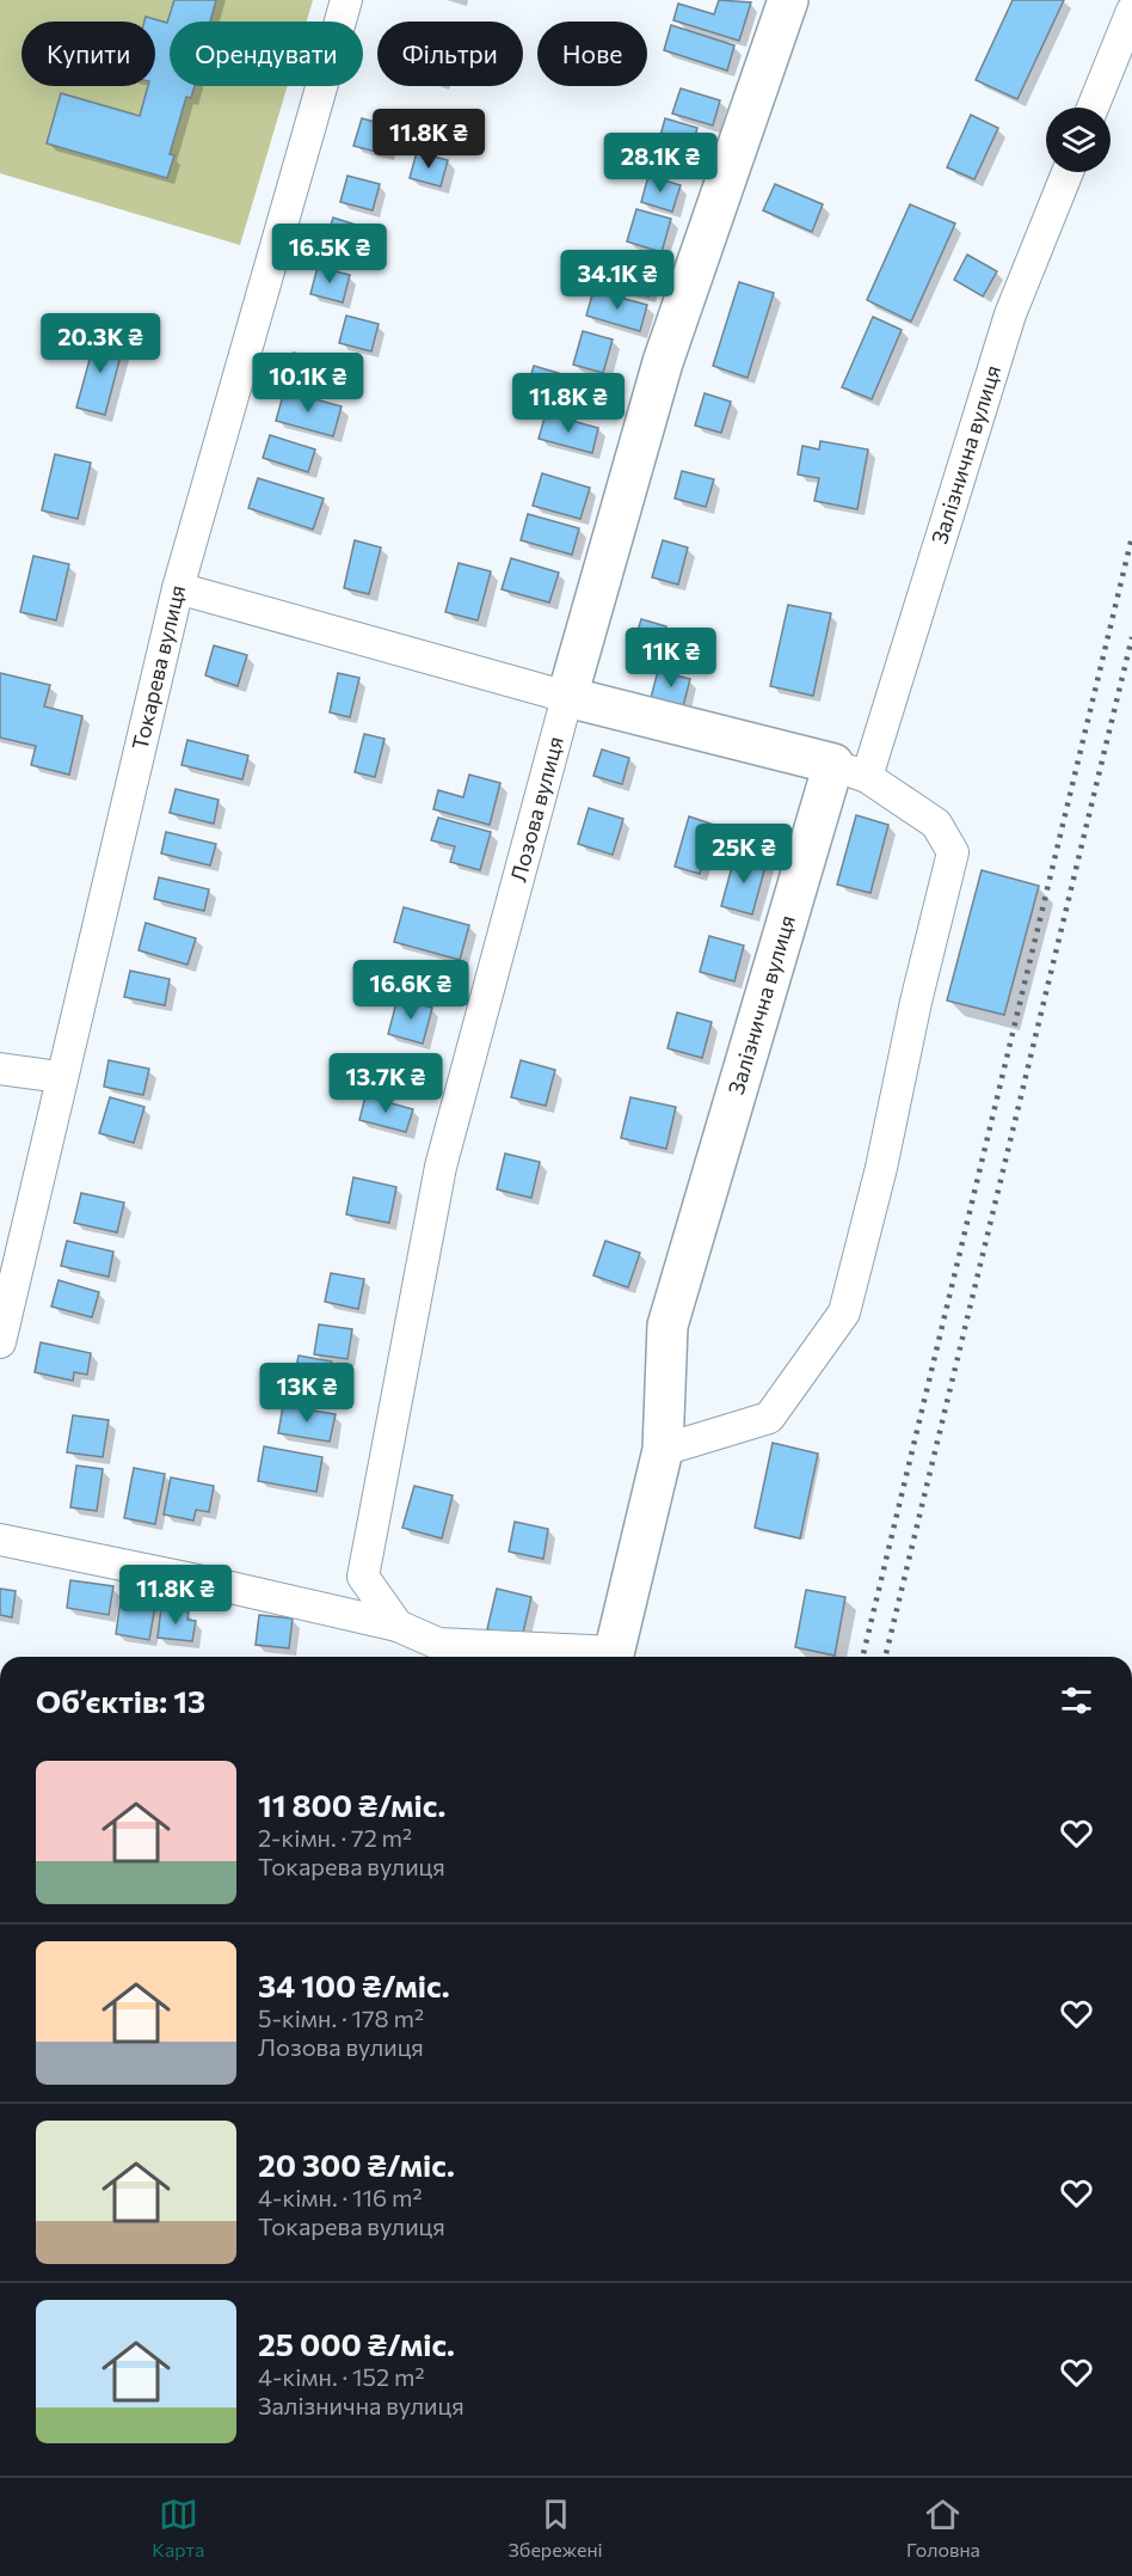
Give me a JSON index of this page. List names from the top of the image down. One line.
{"streets":{"main road":["Залізнична вулиця","Лозова вулиця"],"street":["Токарева вулиця"]},"page":{"chip":["Купити","Орендувати","Фільтри","Нове"],"price":["11.8K ₴","28.1K ₴","16.5K ₴","34.1K ₴","20.3K ₴","10.1K ₴","11.8K ₴","11K ₴","25K ₴","16.6K ₴","13.7K ₴","13K ₴","11.8K ₴"],"heading":"Об’єктів: 13","list":[{"name":"11 800 ₴/міс.","note":"2-кімн. · 72 m² · Токарева вулиця"},{"name":"34 100 ₴/міс.","note":"5-кімн. · 178 m² · Лозова вулиця"},{"name":"20 300 ₴/міс.","note":"4-кімн. · 116 m² · Токарева вулиця"},{"name":"25 000 ₴/міс.","note":"4-кімн. · 152 m² · Залізнична вулиця"}],"tabs":["Карта","Збережені","Головна"]}}
